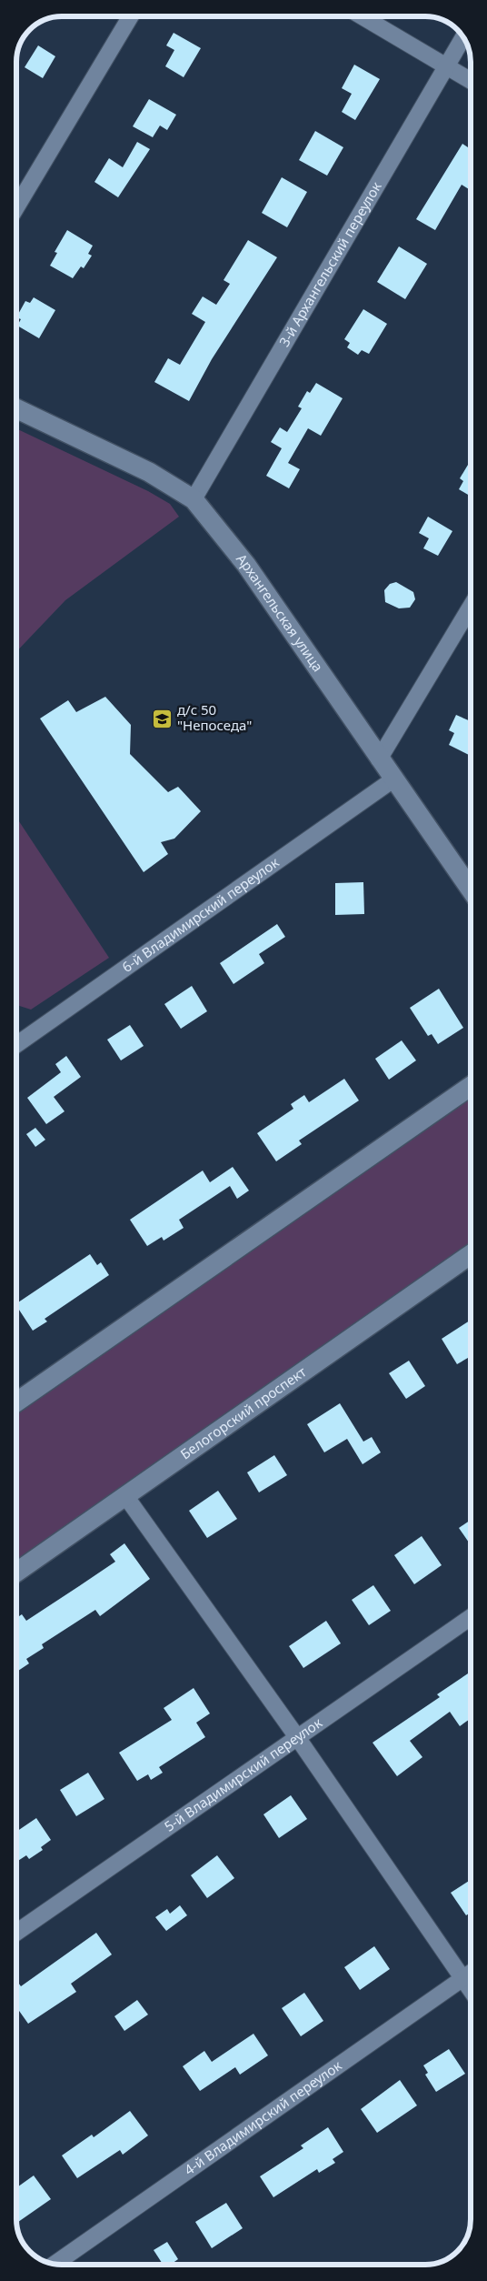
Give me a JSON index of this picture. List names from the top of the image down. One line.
{"streets":{"street":["3-й Архангельский переулок","Архангельская улица","6-й Владимирский переулок","Белогорский проспект","5-й Владимирский переулок","4-й Владимирский переулок"]},"crossings":[["3-й Архангельский переулок","Архангельская улица"],["Архангельская улица","6-й Владимирский переулок"]],"places":{"school or university":["д/с 50 \"Непоседа\""]}}
